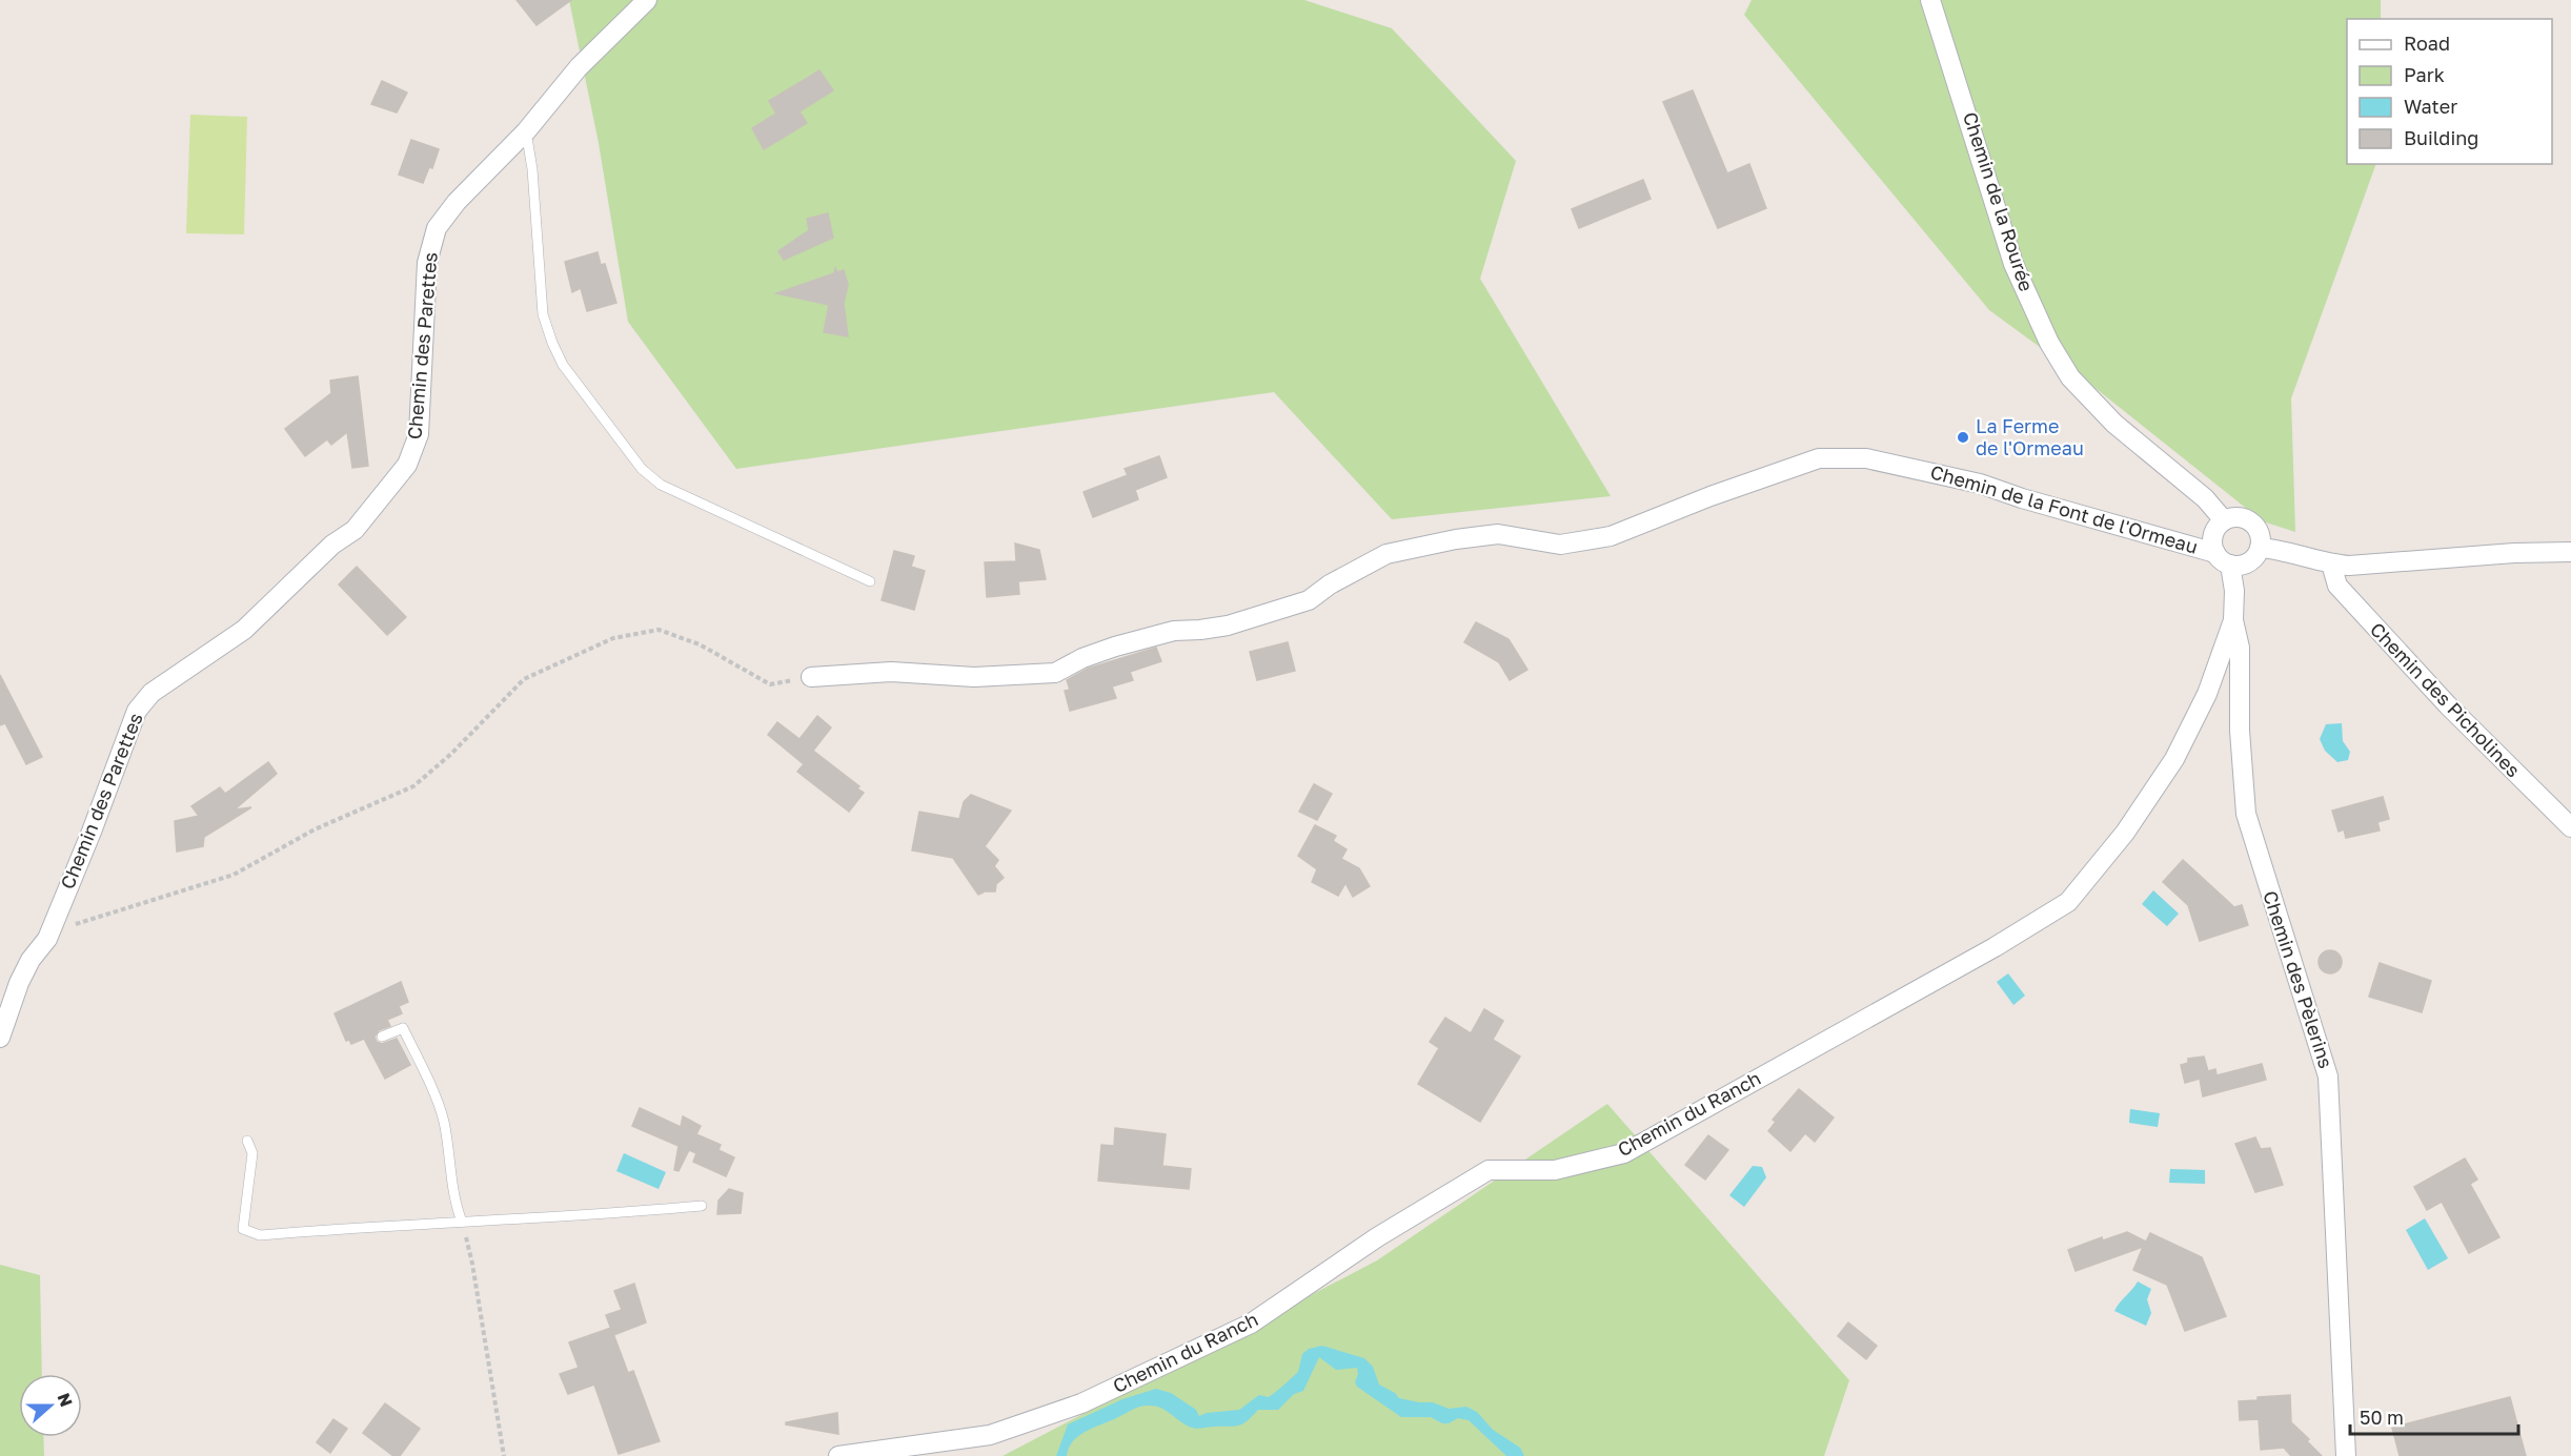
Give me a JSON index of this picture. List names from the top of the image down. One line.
{"streets":{"street":["Chemin de la Rourée","Chemin des Parettes","Chemin de la Font de l'Ormeau","Chemin des Picholines","Chemin des Pèlerins","Chemin du Ranch"]},"crossings":[["Chemin de la Rourée","Chemin de la Font de l'Ormeau"],["Chemin de la Rourée","Chemin du Ranch"],["Chemin de la Font de l'Ormeau","Chemin du Ranch"],["Chemin des Pèlerins","Chemin du Ranch"]],"places":["La Ferme de l'Ormeau"],"legend":["Road","Park","Water","Building"],"scale_bar":"50 m","north":"right"}
